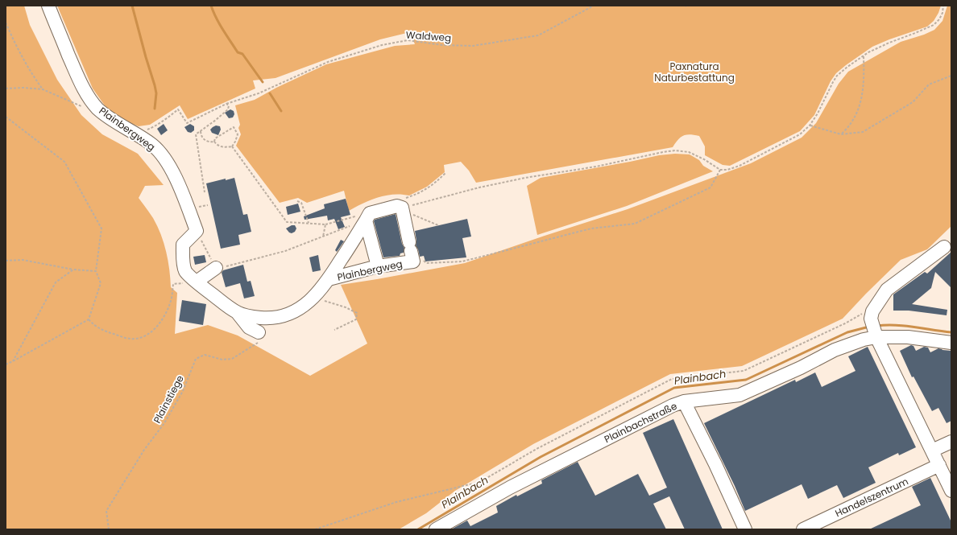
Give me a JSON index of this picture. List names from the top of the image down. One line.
{"streets":{"street":["Plainbergweg","Plainbachstraße","Handelszentrum"],"path":["Waldweg","Plainstiege"]},"water":["Plainbach"],"parks":["Paxnatura Naturbestattung"]}
